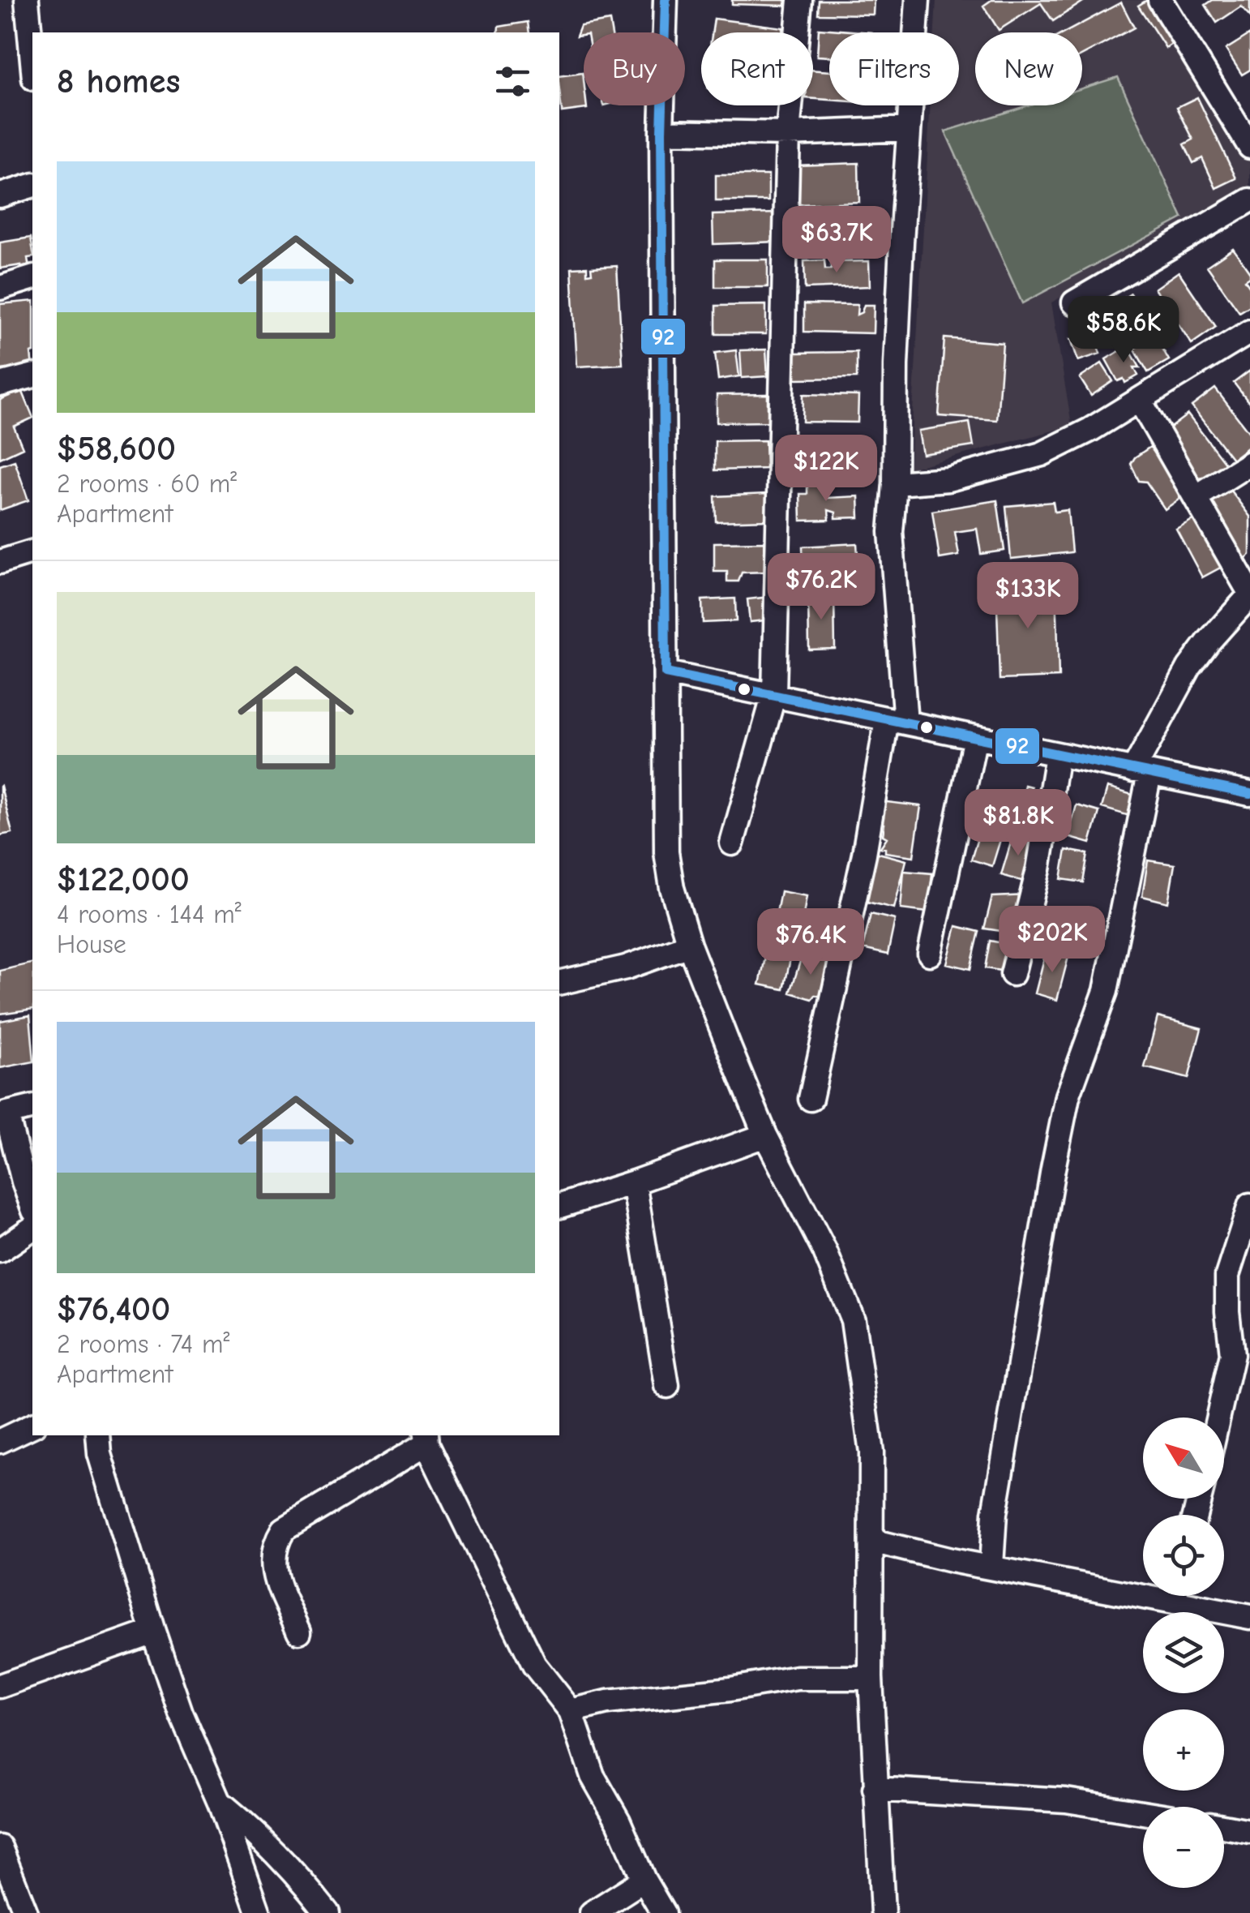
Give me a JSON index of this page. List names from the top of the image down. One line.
{"lines":["transit line 92"],"north":"top left","page":{"chip":["Buy","Rent","Filters","New"],"heading":"8 homes","list":[{"name":"$58,600","note":"2 rooms · 60 m² · Apartment"},{"name":"$122,000","note":"4 rooms · 144 m² · House"},{"name":"$76,400","note":"2 rooms · 74 m² · Apartment"}],"price":["$63.7K","$58.6K","$122K","$76.2K","$133K","$81.8K","$202K","$76.4K"],"map_buttons":["+","−"]}}
